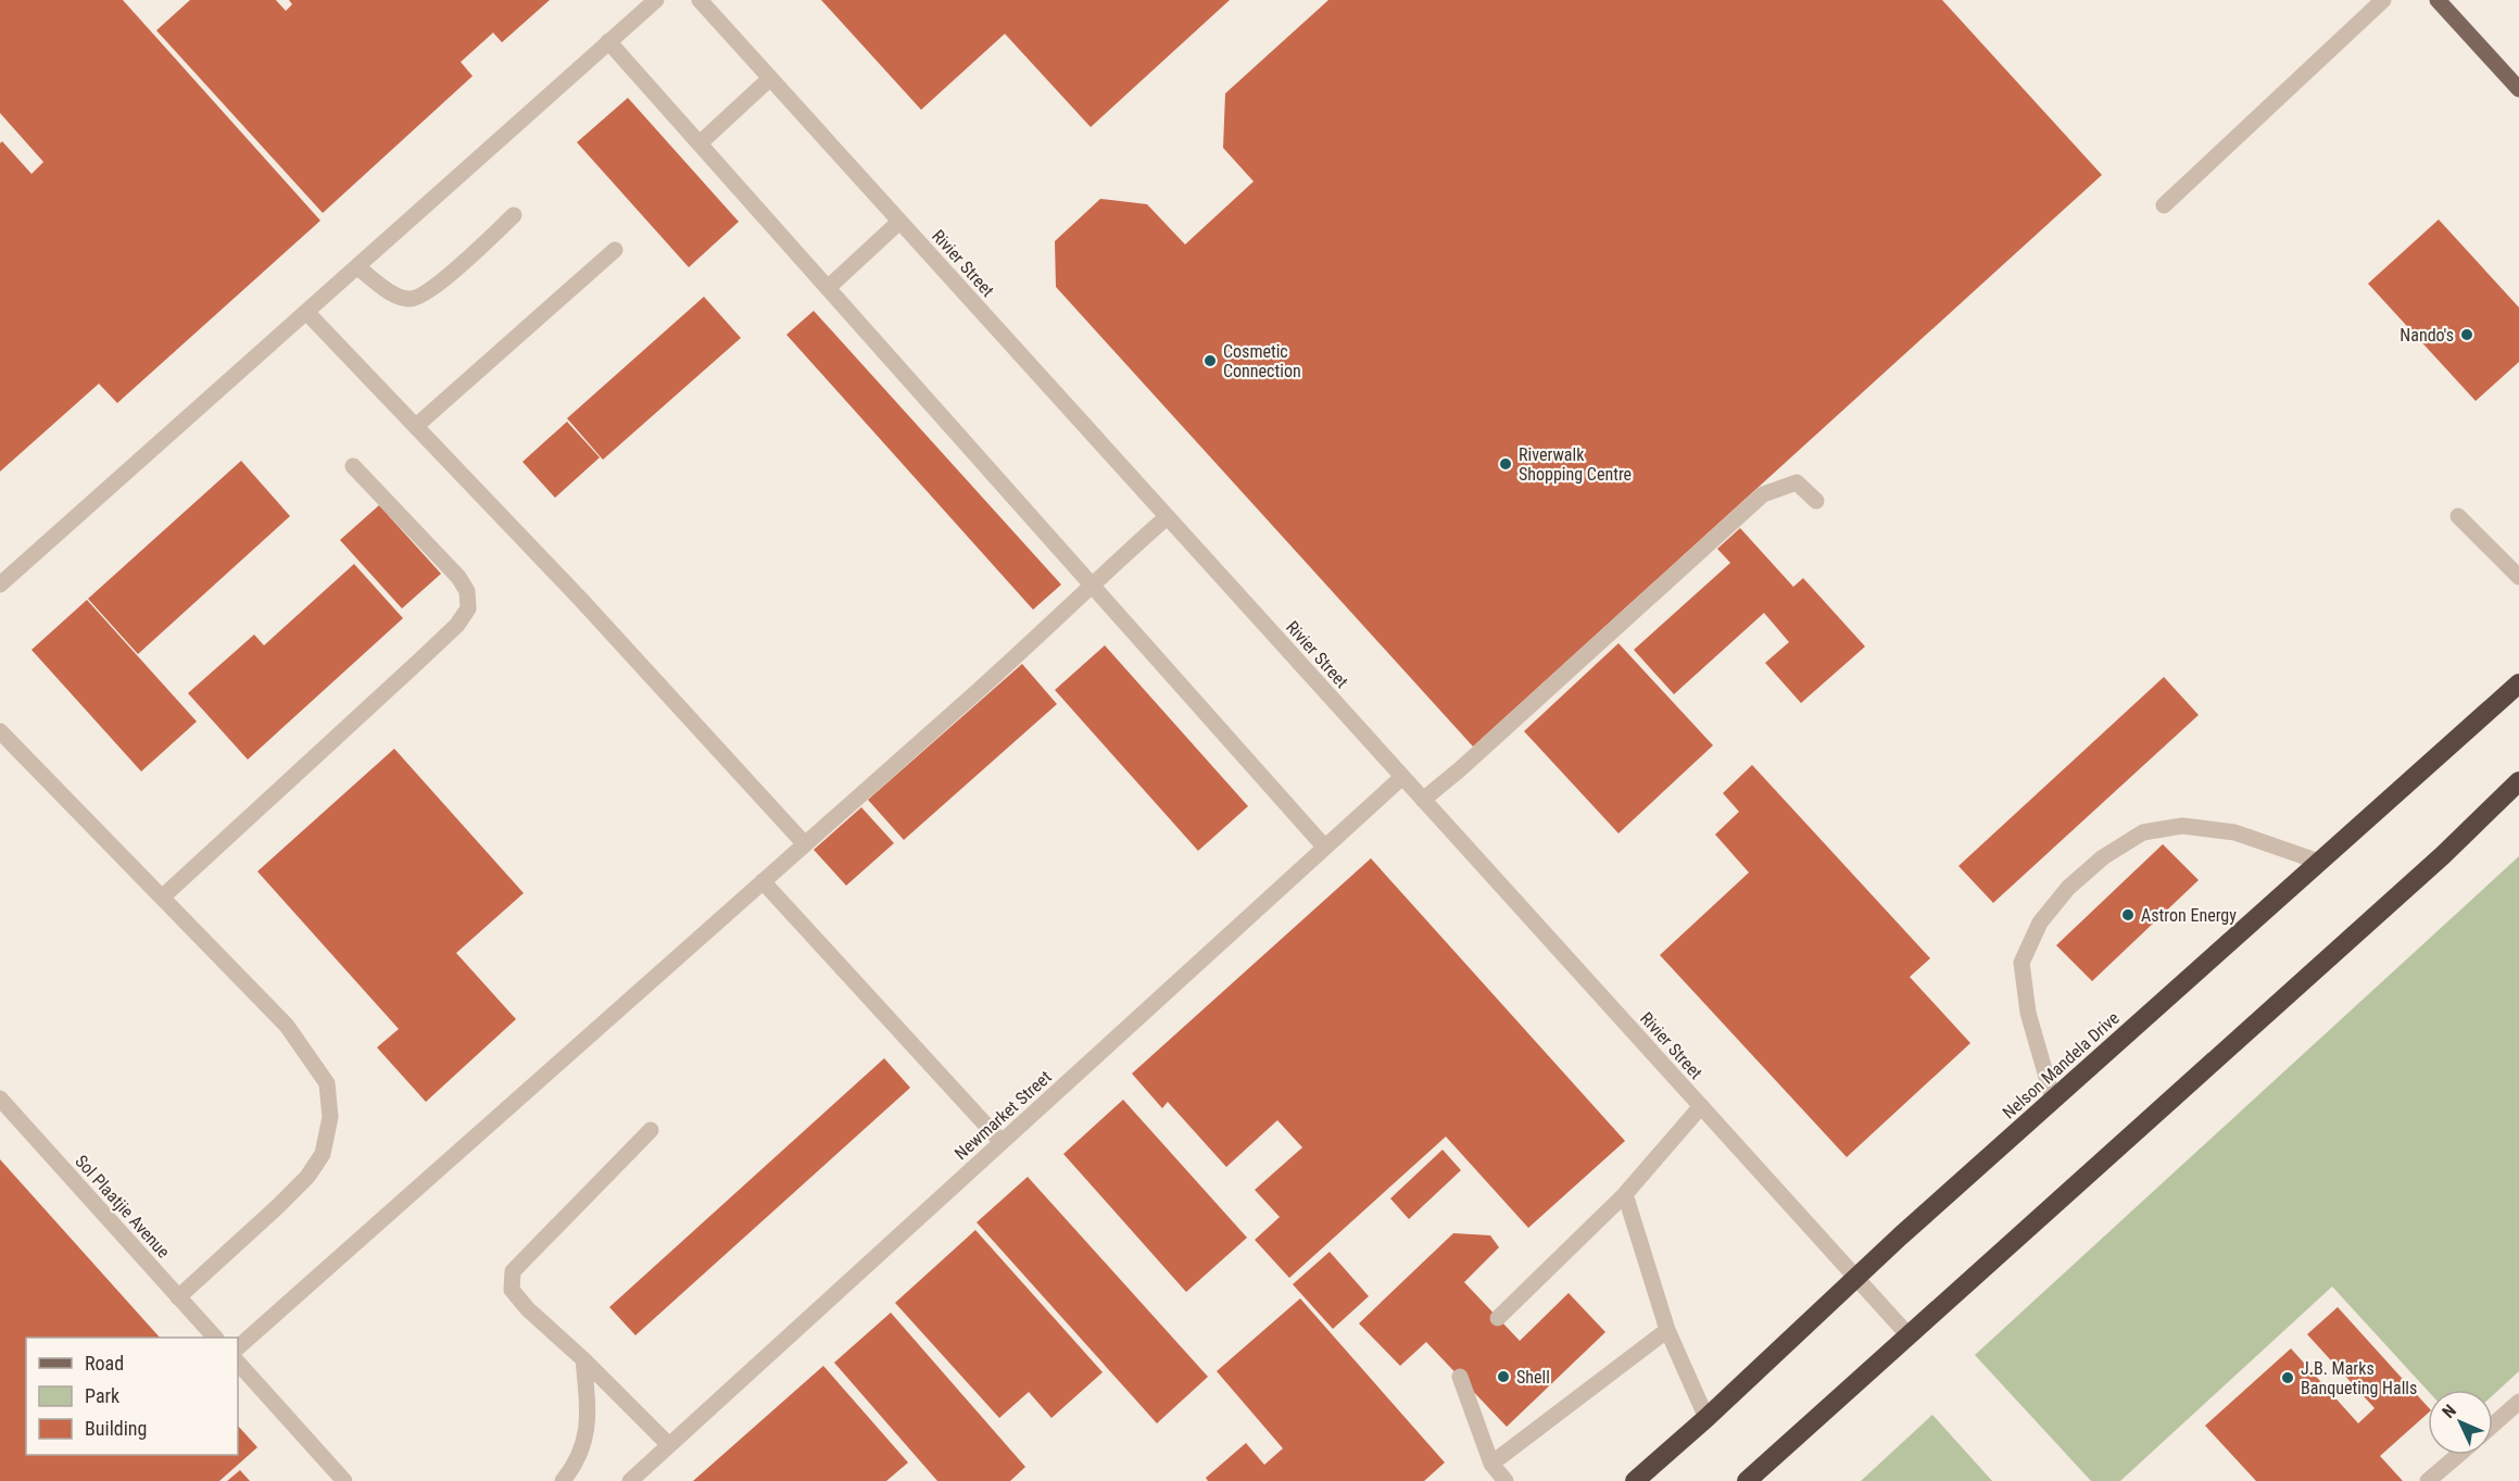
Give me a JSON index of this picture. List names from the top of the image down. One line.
{"streets":{"highway":["Nelson Mandela Drive"],"street":["Rivier Street","Newmarket Street","Sol Plaatjie Avenue"]},"crossings":[["Rivier Street","Nelson Mandela Drive"],["Rivier Street","Newmarket Street"]],"places":["Nando's","Cosmetic Connection","Riverwalk Shopping Centre","Astron Energy","Shell","J.B. Marks Banqueting Halls"],"legend":["Road","Park","Building"],"north":"top left"}
